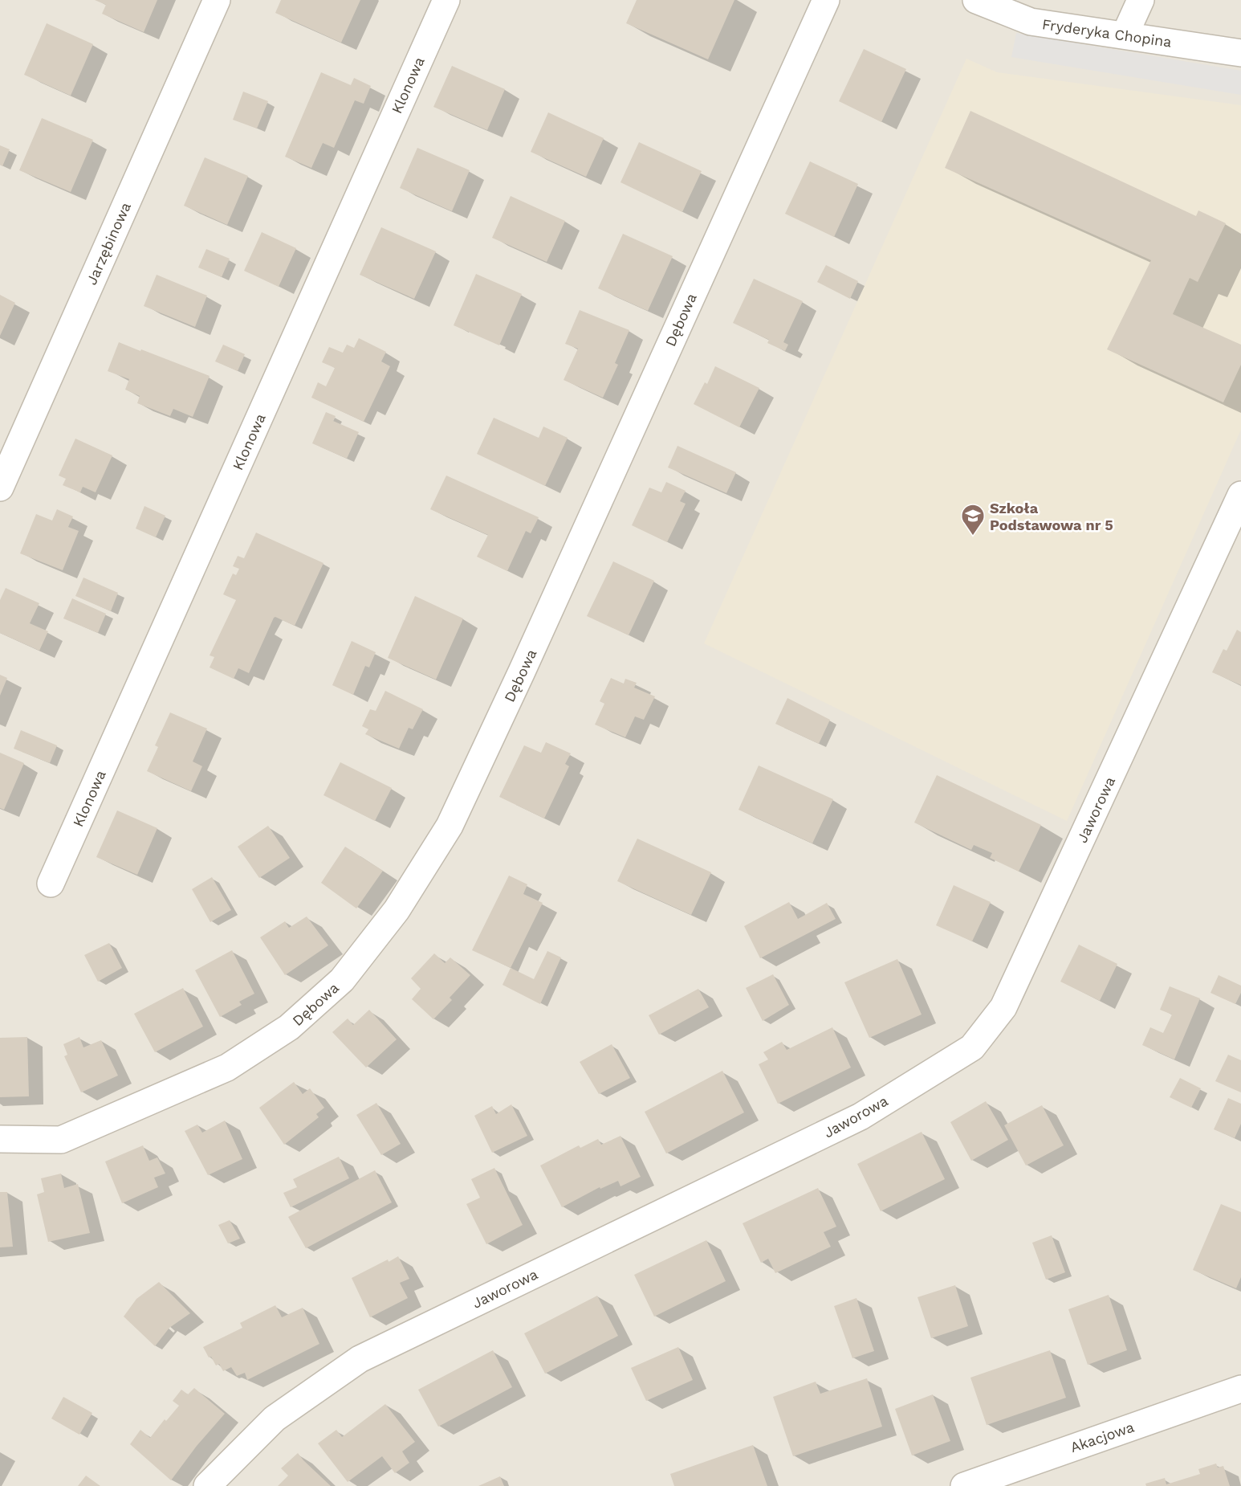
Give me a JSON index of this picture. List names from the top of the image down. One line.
{"streets":{"street":["Fryderyka Chopina","Klonowa","Jarzębinowa","Dębowa","Jaworowa","Akacjowa"]},"places":{"school or university":["Szkoła Podstawowa nr 5"]}}
